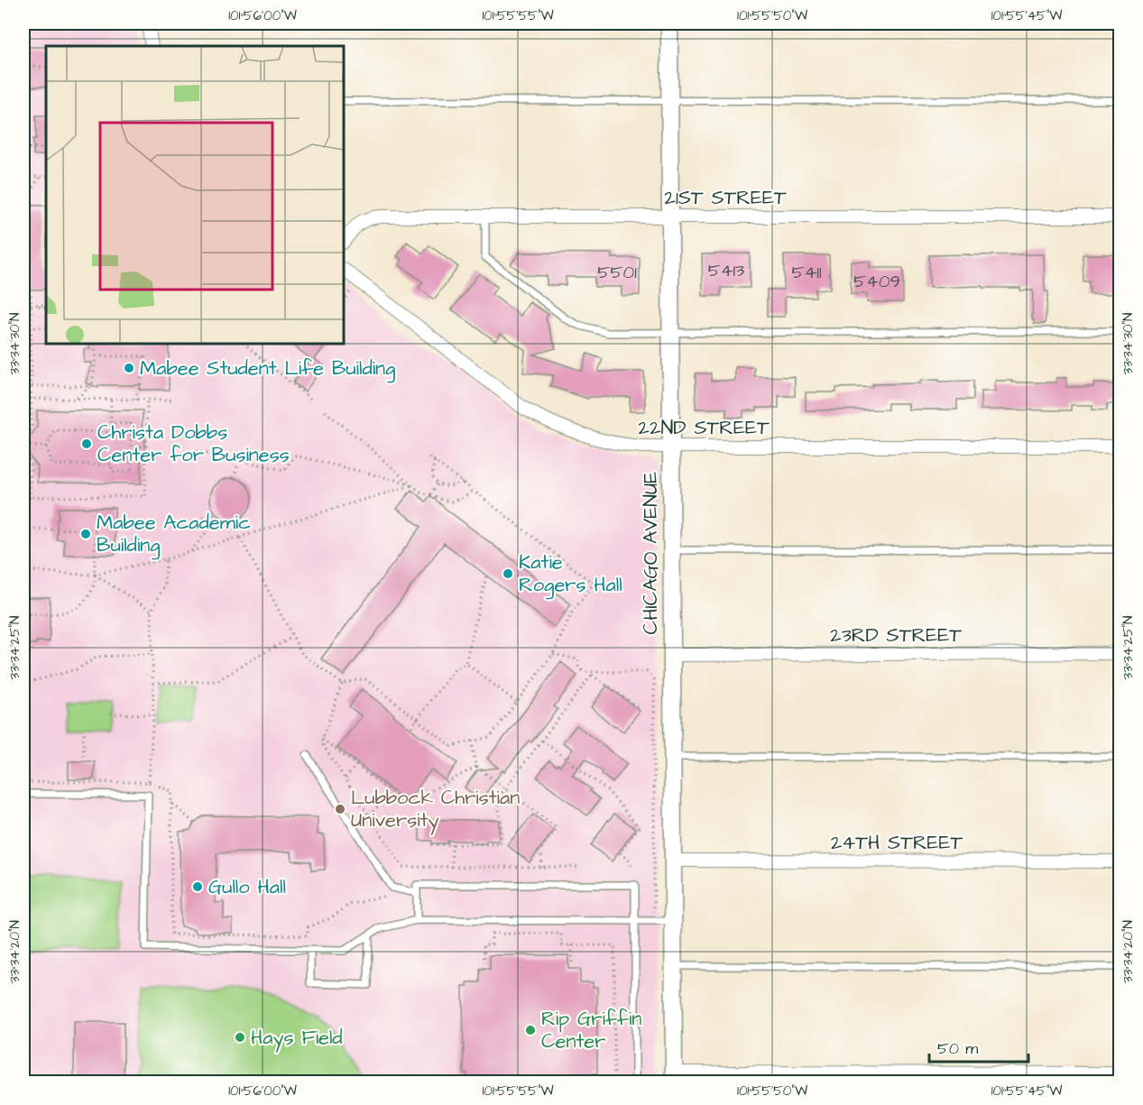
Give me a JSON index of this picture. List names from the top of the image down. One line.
{"streets":{"street":["21ST STREET","22ND STREET","CHICAGO AVENUE","23RD STREET","24TH STREET"]},"crossings":[["21ST STREET","CHICAGO AVENUE"],["22ND STREET","CHICAGO AVENUE"],["CHICAGO AVENUE","23RD STREET"],["CHICAGO AVENUE","24TH STREET"]],"places":["Mabee Student Life Building","Christa Dobbs Center for Business","Mabee Academic Building","Katie Rogers Hall","Lubbock Christian University","Gullo Hall","Rip Griffin Center","Hays Field"],"house_numbers":["5413","5501","5411","5409"],"scale_bar":"50 m","coordinates":["101°56'00\"W","101°55'55\"W","101°55'50\"W","101°55'45\"W","33°34'30\"N","33°34'25\"N","33°34'20\"N"]}
